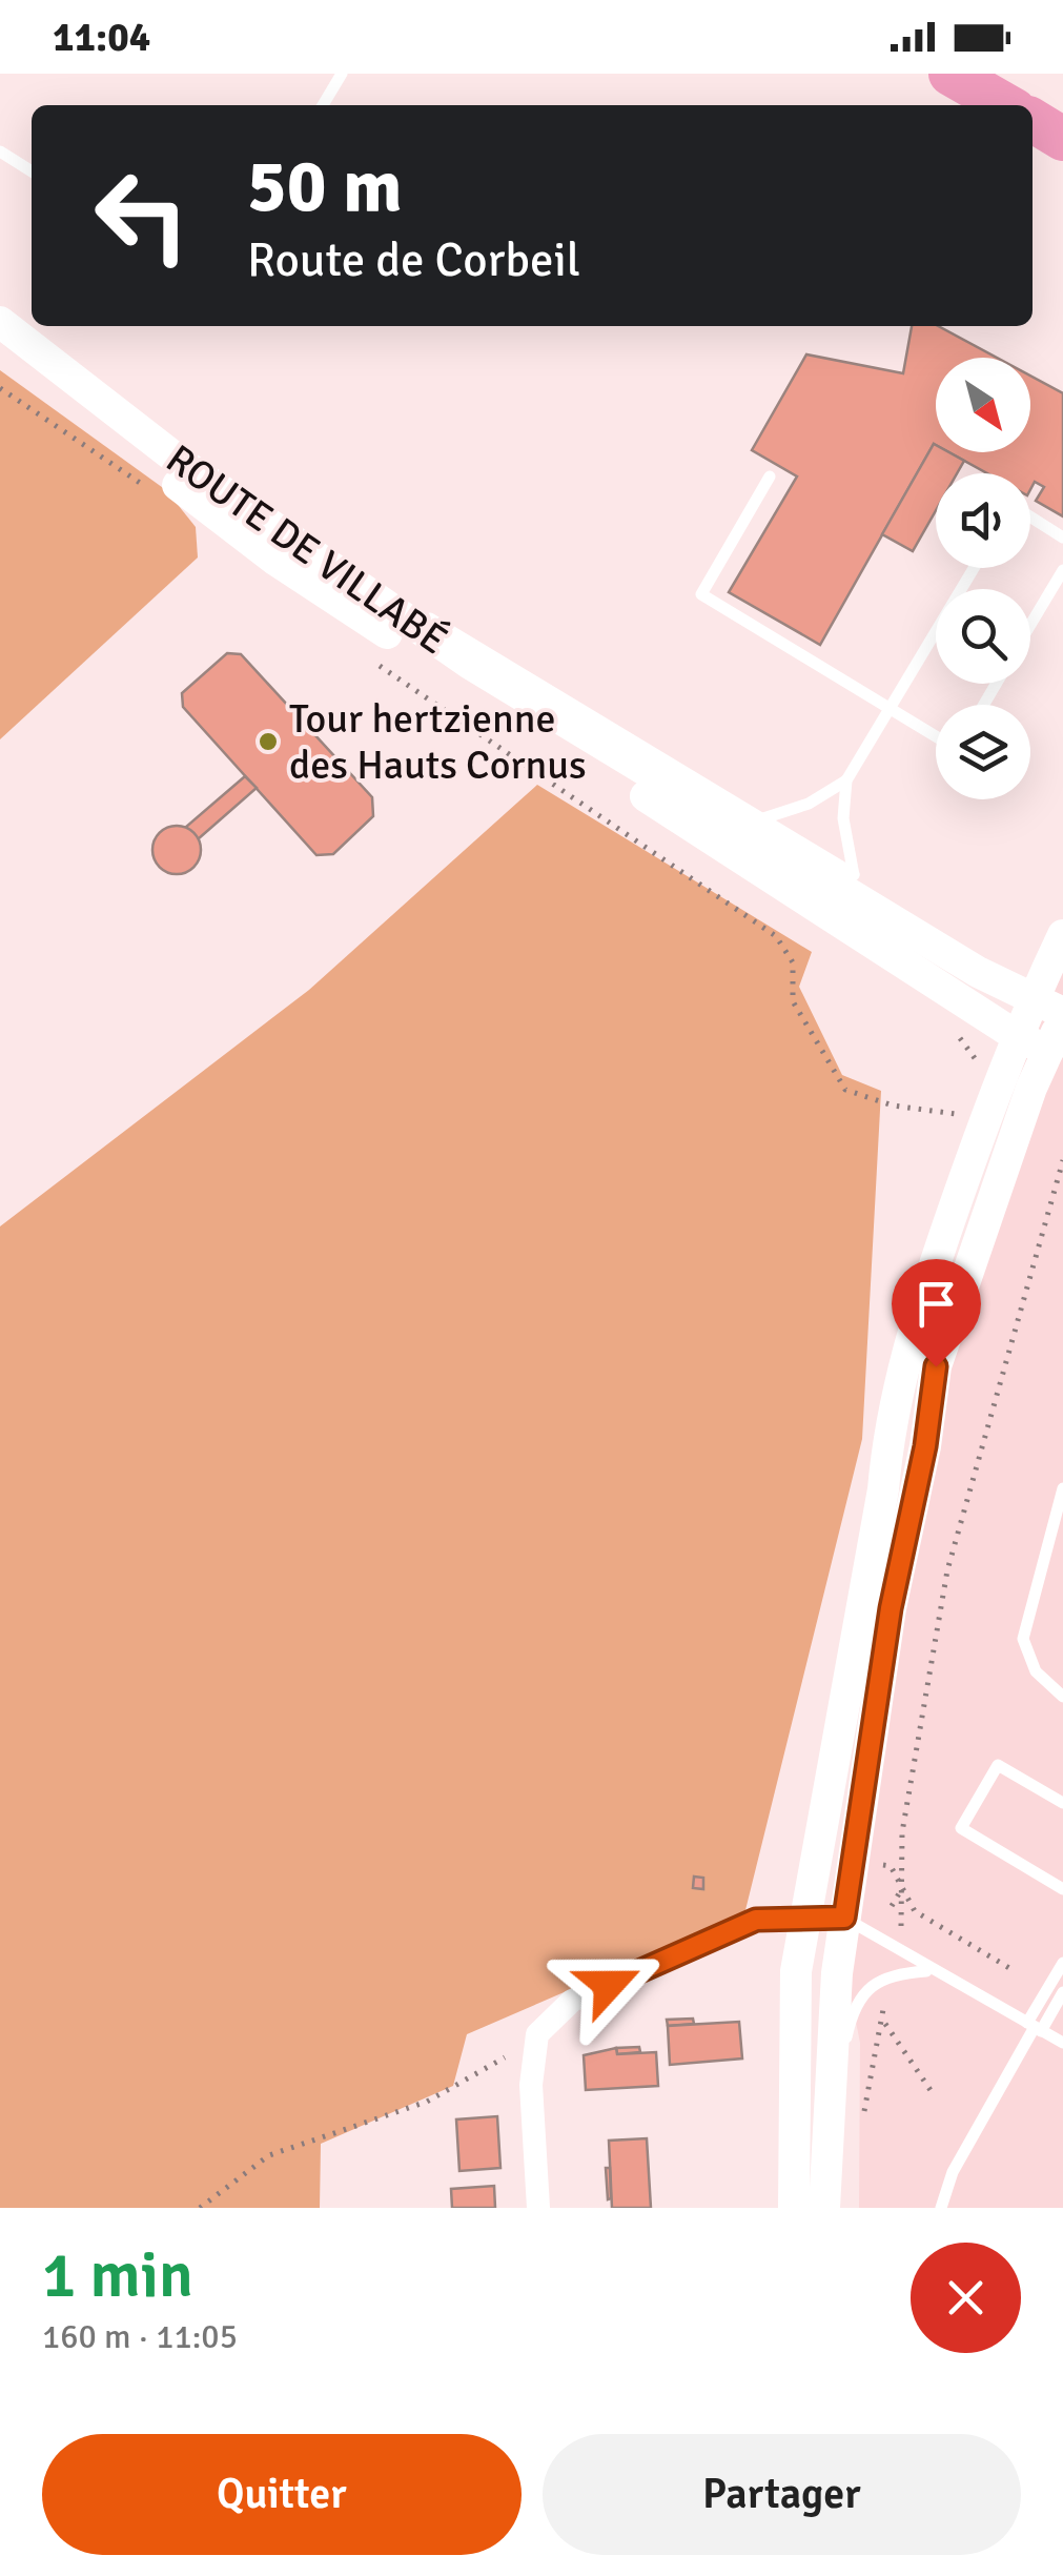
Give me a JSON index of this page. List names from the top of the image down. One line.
{"streets":{"street":["ROUTE DE VILLABÉ"]},"places":["Tour hertzienne des Hauts Cornus"],"north":"bottom right","page":{"status":"11:04","turn":["50 m","Route de Corbeil"],"heading":["1 min","160 m · 11:05"],"buttons":["Quitter","Partager"]}}
